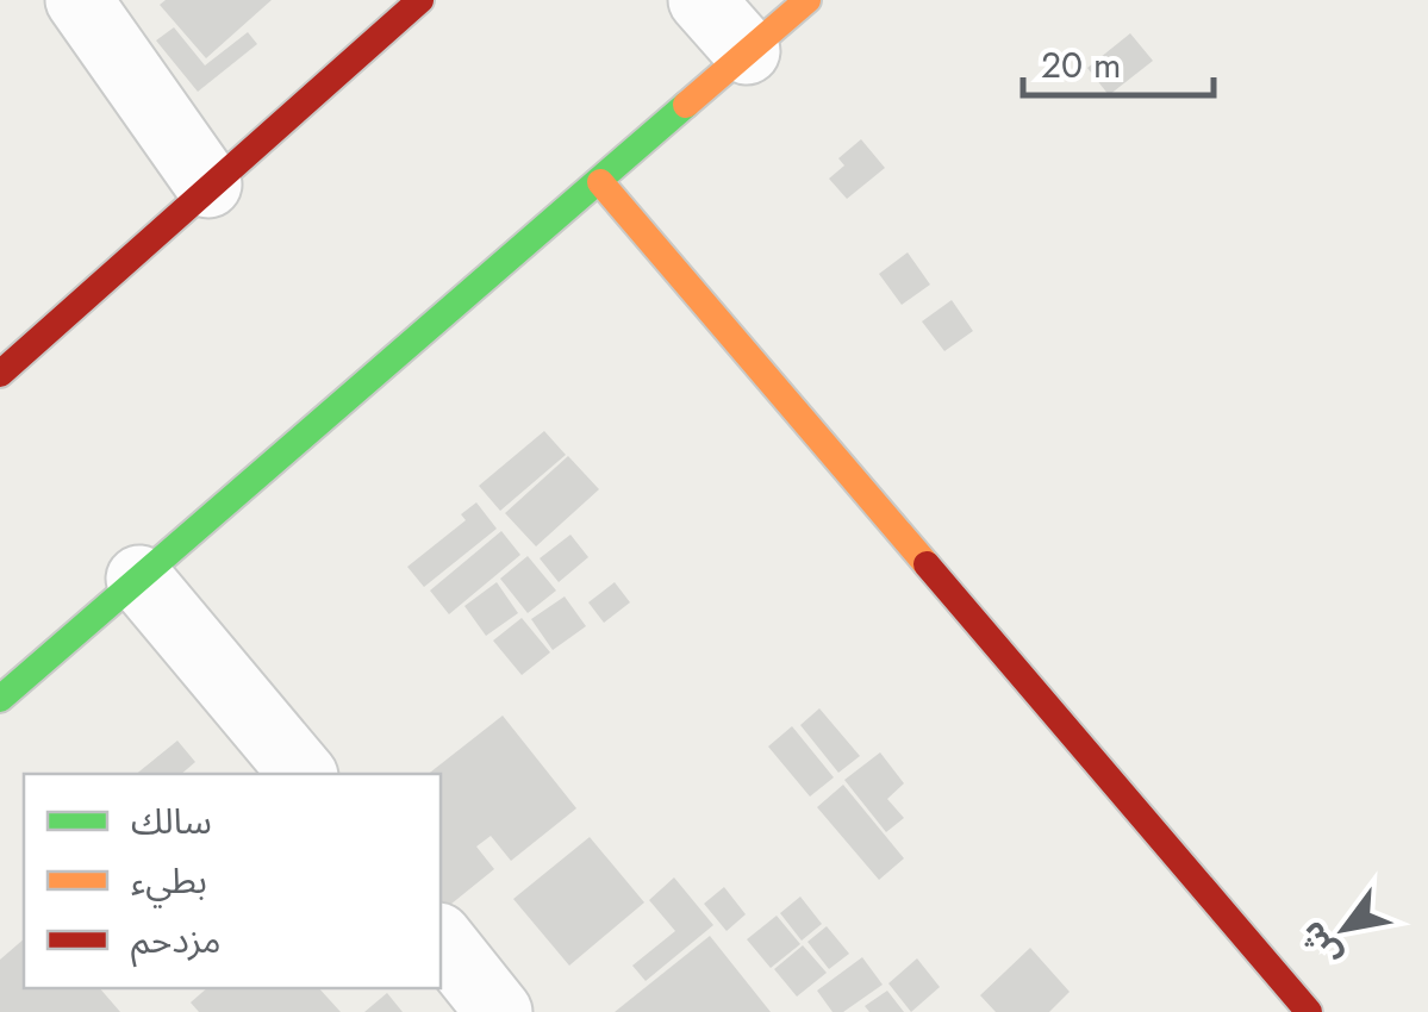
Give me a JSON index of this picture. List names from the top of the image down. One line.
{"legend":["سالك","بطيء","مزدحم"],"scale_bar":"20 m","north":"bottom left"}
